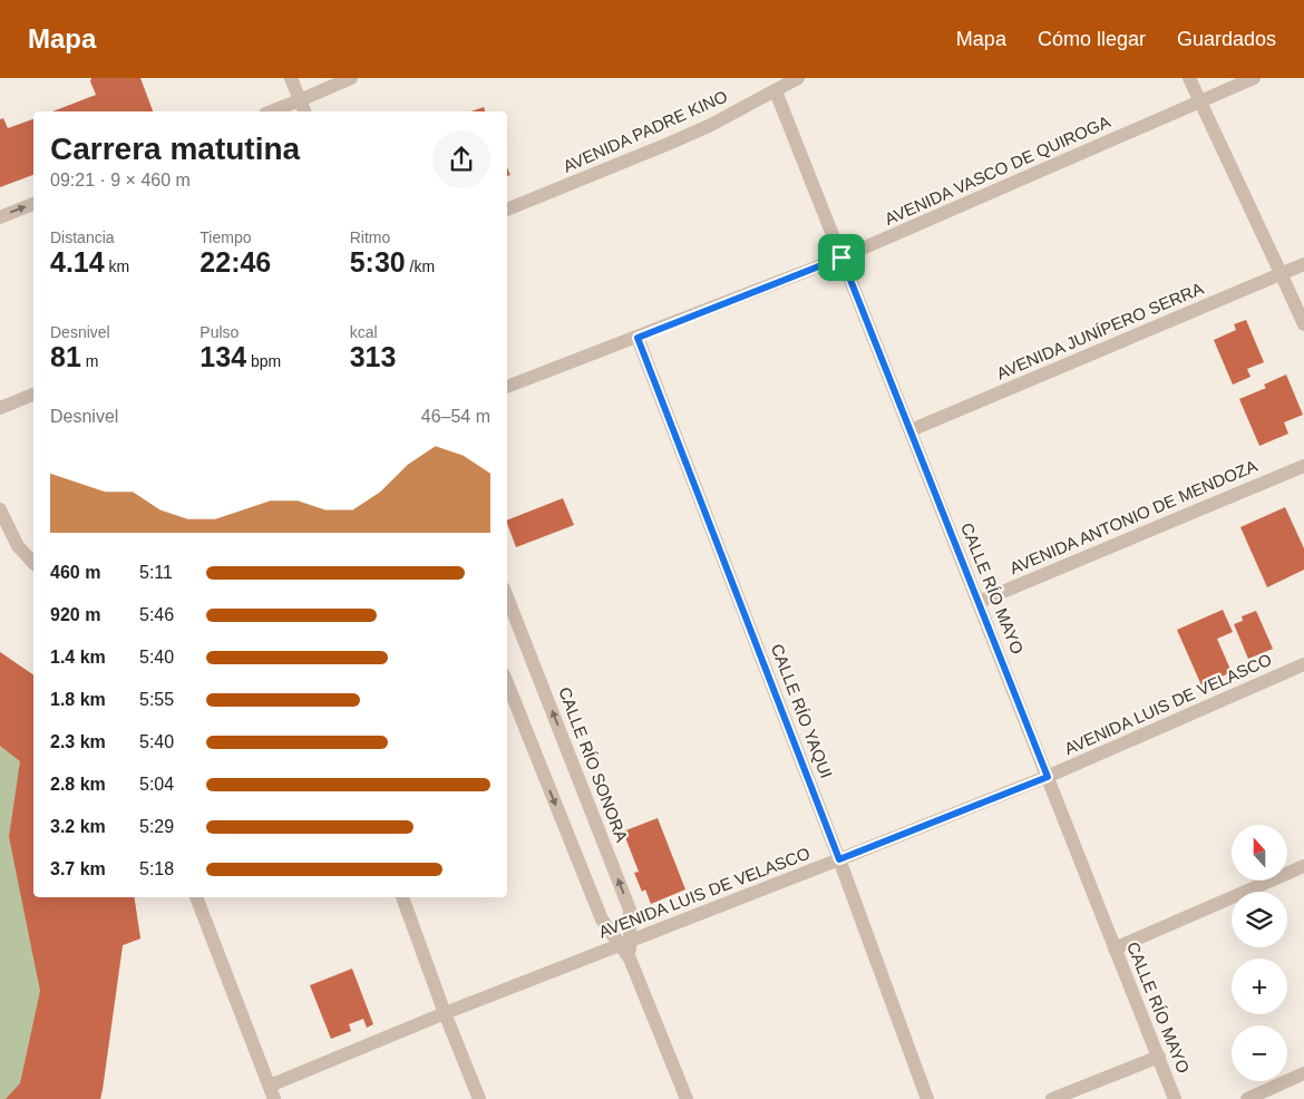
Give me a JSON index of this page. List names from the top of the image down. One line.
{"streets":{"street":["AVENIDA PADRE KINO","AVENIDA VASCO DE QUIROGA","AVENIDA JUNÍPERO SERRA","AVENIDA ANTONIO DE MENDOZA","CALLE RÍO MAYO","AVENIDA LUIS DE VELASCO","CALLE RÍO YAQUI","CALLE RÍO SONORA"]},"crossings":[["AVENIDA PADRE KINO","CALLE RÍO MAYO"],["AVENIDA VASCO DE QUIROGA","CALLE RÍO MAYO"],["AVENIDA VASCO DE QUIROGA","CALLE RÍO YAQUI"],["AVENIDA JUNÍPERO SERRA","CALLE RÍO MAYO"],["AVENIDA ANTONIO DE MENDOZA","CALLE RÍO MAYO"],["CALLE RÍO MAYO","AVENIDA LUIS DE VELASCO"],["AVENIDA LUIS DE VELASCO","CALLE RÍO YAQUI"],["AVENIDA LUIS DE VELASCO","CALLE RÍO SONORA"]],"north":"top","page":{"header":"Mapa","nav":["Mapa","Cómo llegar","Guardados"],"heading":["Carrera matutina","09:21 · 9 × 460 m"],"stats":[["Distancia","4.14 km"],["Tiempo","22:46"],["Ritmo","5:30 /km"],["Desnivel","81 m"],["Pulso","134 bpm"],["kcal","313"]],"chart":["Desnivel","46–54 m"],"list":[{"name":"460 m","note":"5:11"},{"name":"920 m","note":"5:46"},{"name":"1.4 km","note":"5:40"},{"name":"1.8 km","note":"5:55"},{"name":"2.3 km","note":"5:40"},{"name":"2.8 km","note":"5:04"},{"name":"3.2 km","note":"5:29"},{"name":"3.7 km","note":"5:18"}],"map_buttons":["+","−"]}}
